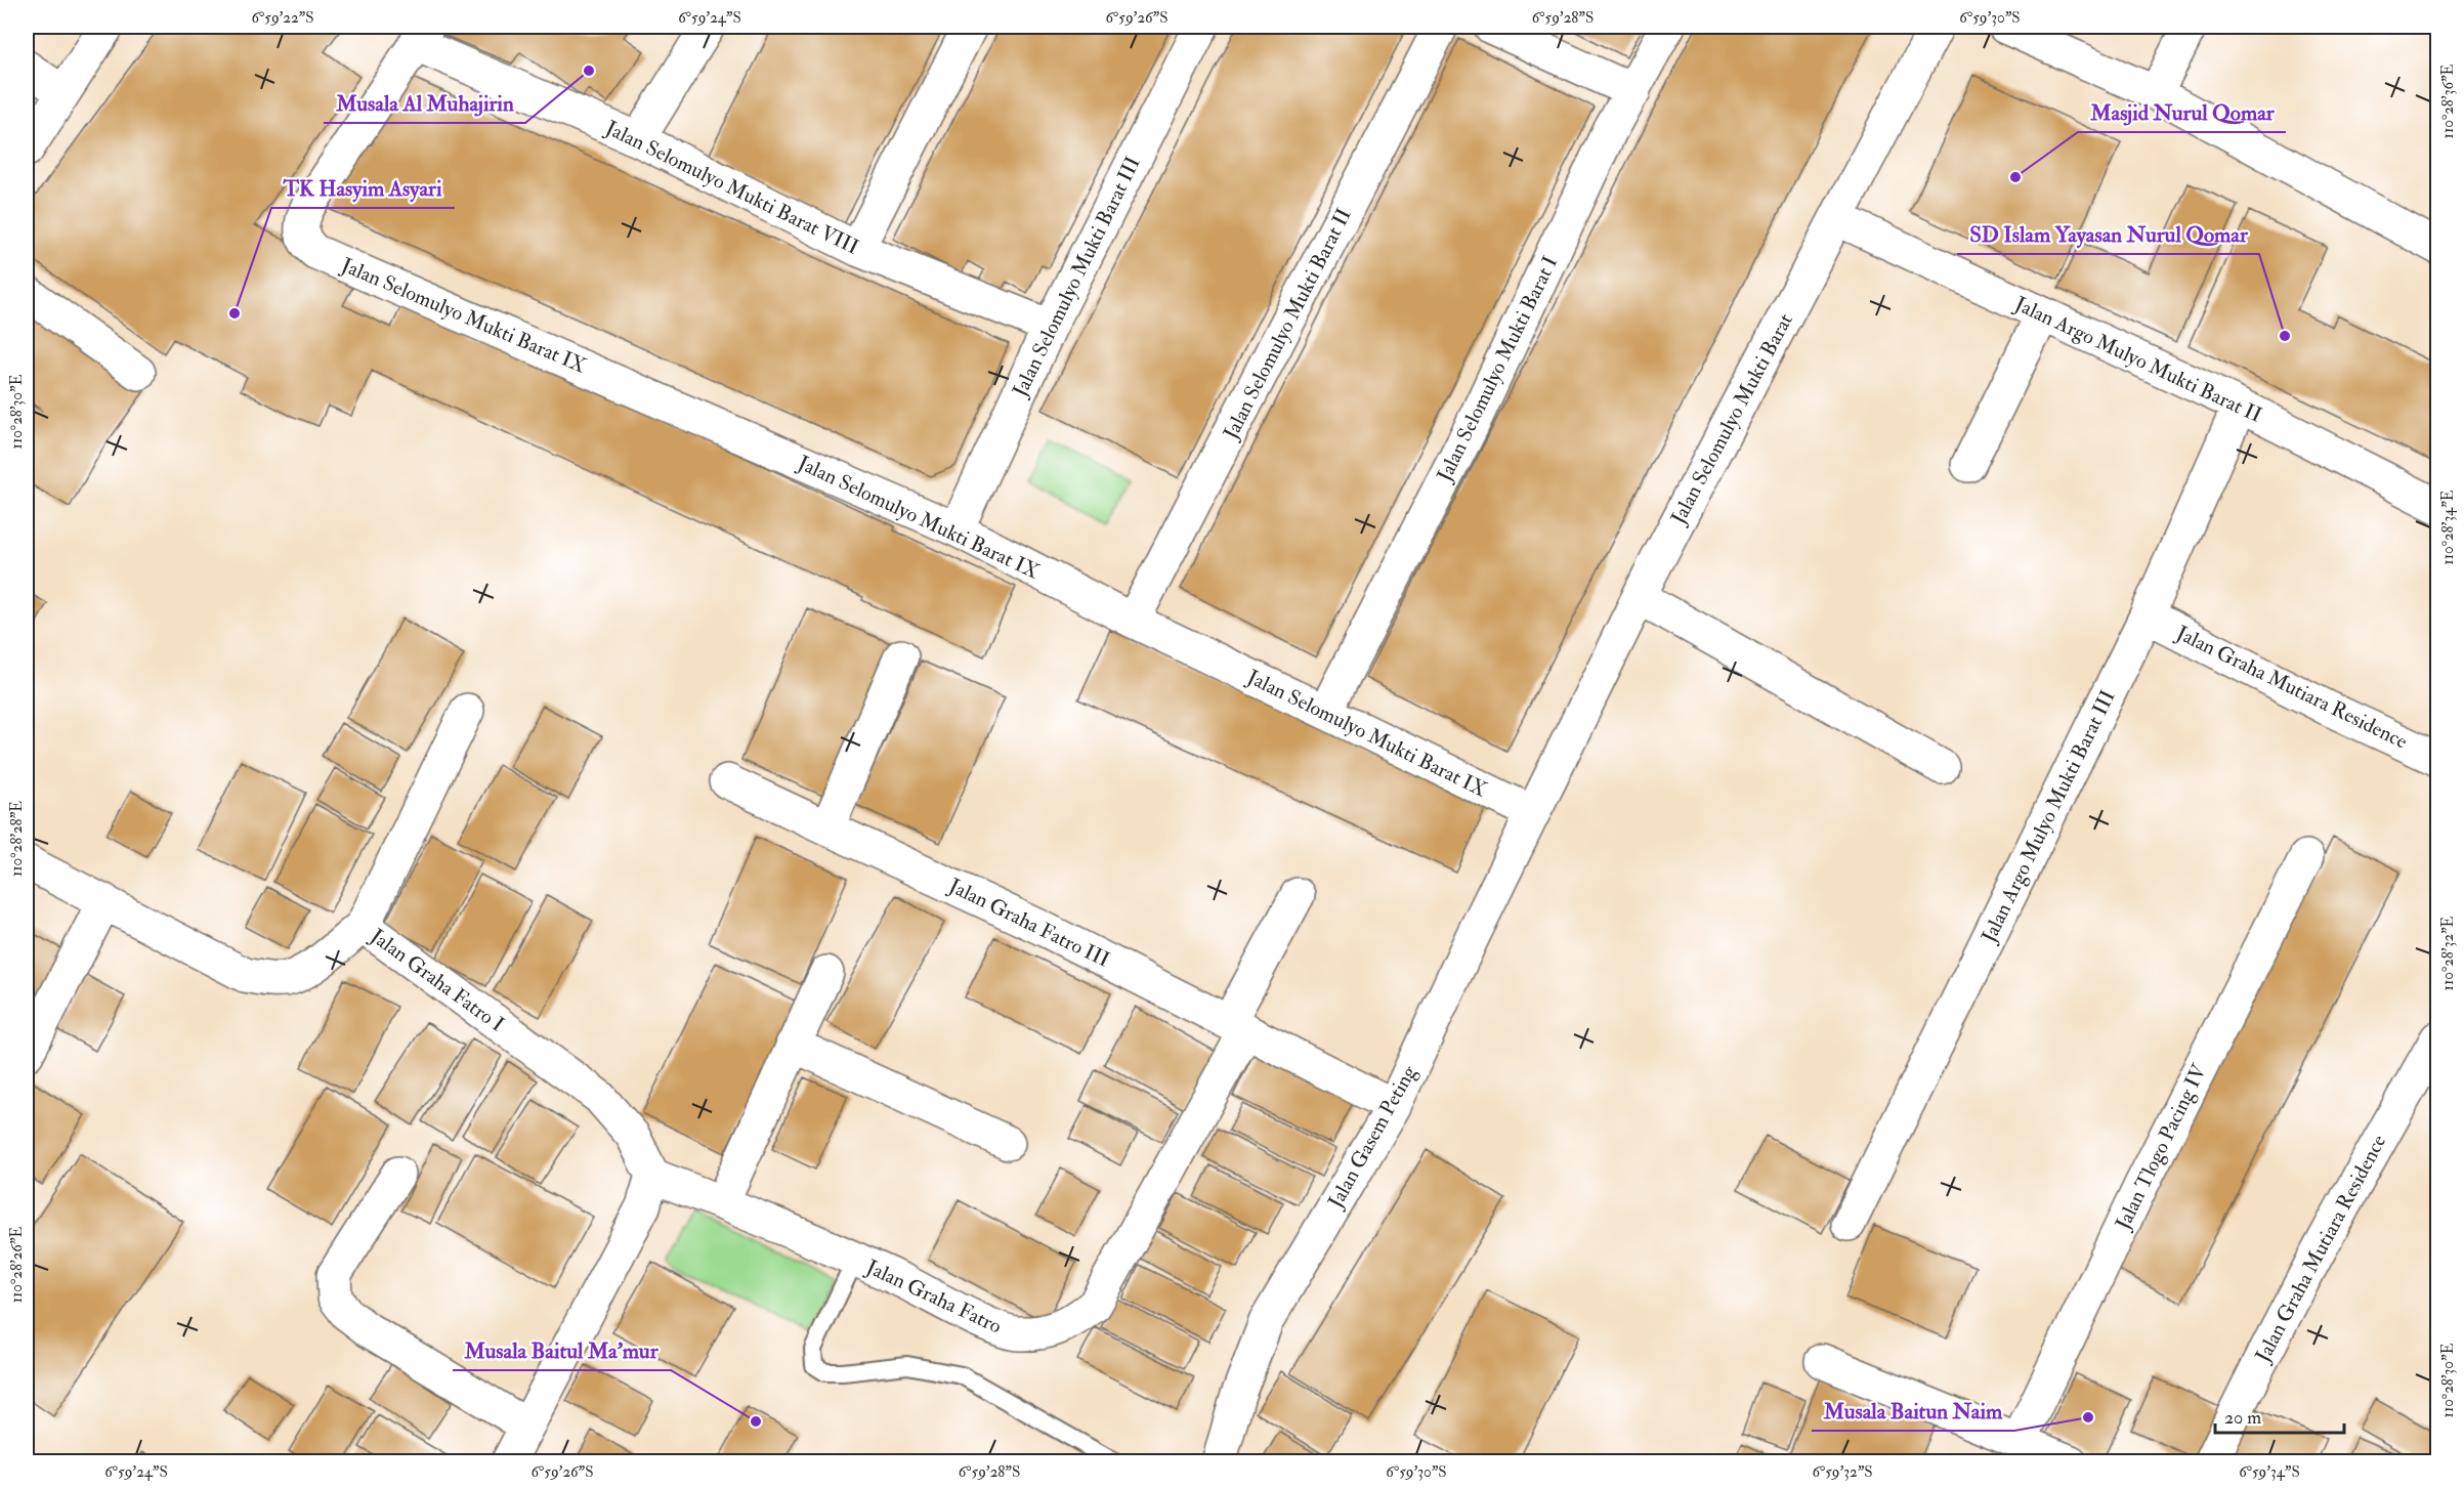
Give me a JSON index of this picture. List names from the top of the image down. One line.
{"streets":{"street":["Jalan Selomulyo Mukti Barat VIII","Jalan Selomulyo Mukti Barat III","Jalan Selomulyo Mukti Barat IX","Jalan Selomulyo Mukti Barat II","Jalan Argo Mulyo Mukti Barat II","Jalan Selomulyo Mukti Barat I","Jalan Selomulyo Mukti Barat","Jalan Graha Mutiara Residence","Jalan Argo Mulyo Mukti Barat III","Jalan Graha Fatro III","Jalan Graha Fatro I","Jalan Gasem Peting","Jalan Tlogo Pacing IV","Jalan Graha Fatro"]},"crossings":[["Jalan Selomulyo Mukti Barat VIII","Jalan Selomulyo Mukti Barat III"],["Jalan Selomulyo Mukti Barat VIII","Jalan Selomulyo Mukti Barat IX"],["Jalan Selomulyo Mukti Barat III","Jalan Selomulyo Mukti Barat IX"],["Jalan Selomulyo Mukti Barat IX","Jalan Selomulyo Mukti Barat II"],["Jalan Selomulyo Mukti Barat IX","Jalan Selomulyo Mukti Barat I"],["Jalan Selomulyo Mukti Barat IX","Jalan Selomulyo Mukti Barat"],["Jalan Selomulyo Mukti Barat IX","Jalan Gasem Peting"],["Jalan Argo Mulyo Mukti Barat II","Jalan Selomulyo Mukti Barat"],["Jalan Argo Mulyo Mukti Barat II","Jalan Argo Mulyo Mukti Barat III"],["Jalan Selomulyo Mukti Barat","Jalan Gasem Peting"],["Jalan Graha Mutiara Residence","Jalan Argo Mulyo Mukti Barat III"],["Jalan Graha Fatro III","Jalan Gasem Peting"],["Jalan Graha Fatro III","Jalan Graha Fatro"],["Jalan Graha Fatro I","Jalan Graha Fatro"]],"places":["Musala Al Muhajirin","Masjid Nurul Qomar","TK Hasyim Asyari","SD Islam Yayasan Nurul Qomar","Musala Baitun Naim","Musala Baitul Ma'mur"],"scale_bar":"20 m","coordinates":["6°59'22\"S","6°59'24\"S","6°59'26\"S","6°59'28\"S","6°59'30\"S","110°28'36\"E","110°28'30\"E","110°28'34\"E","110°28'28\"E","110°28'32\"E","110°28'26\"E","6°59'32\"S","6°59'34\"S"]}
